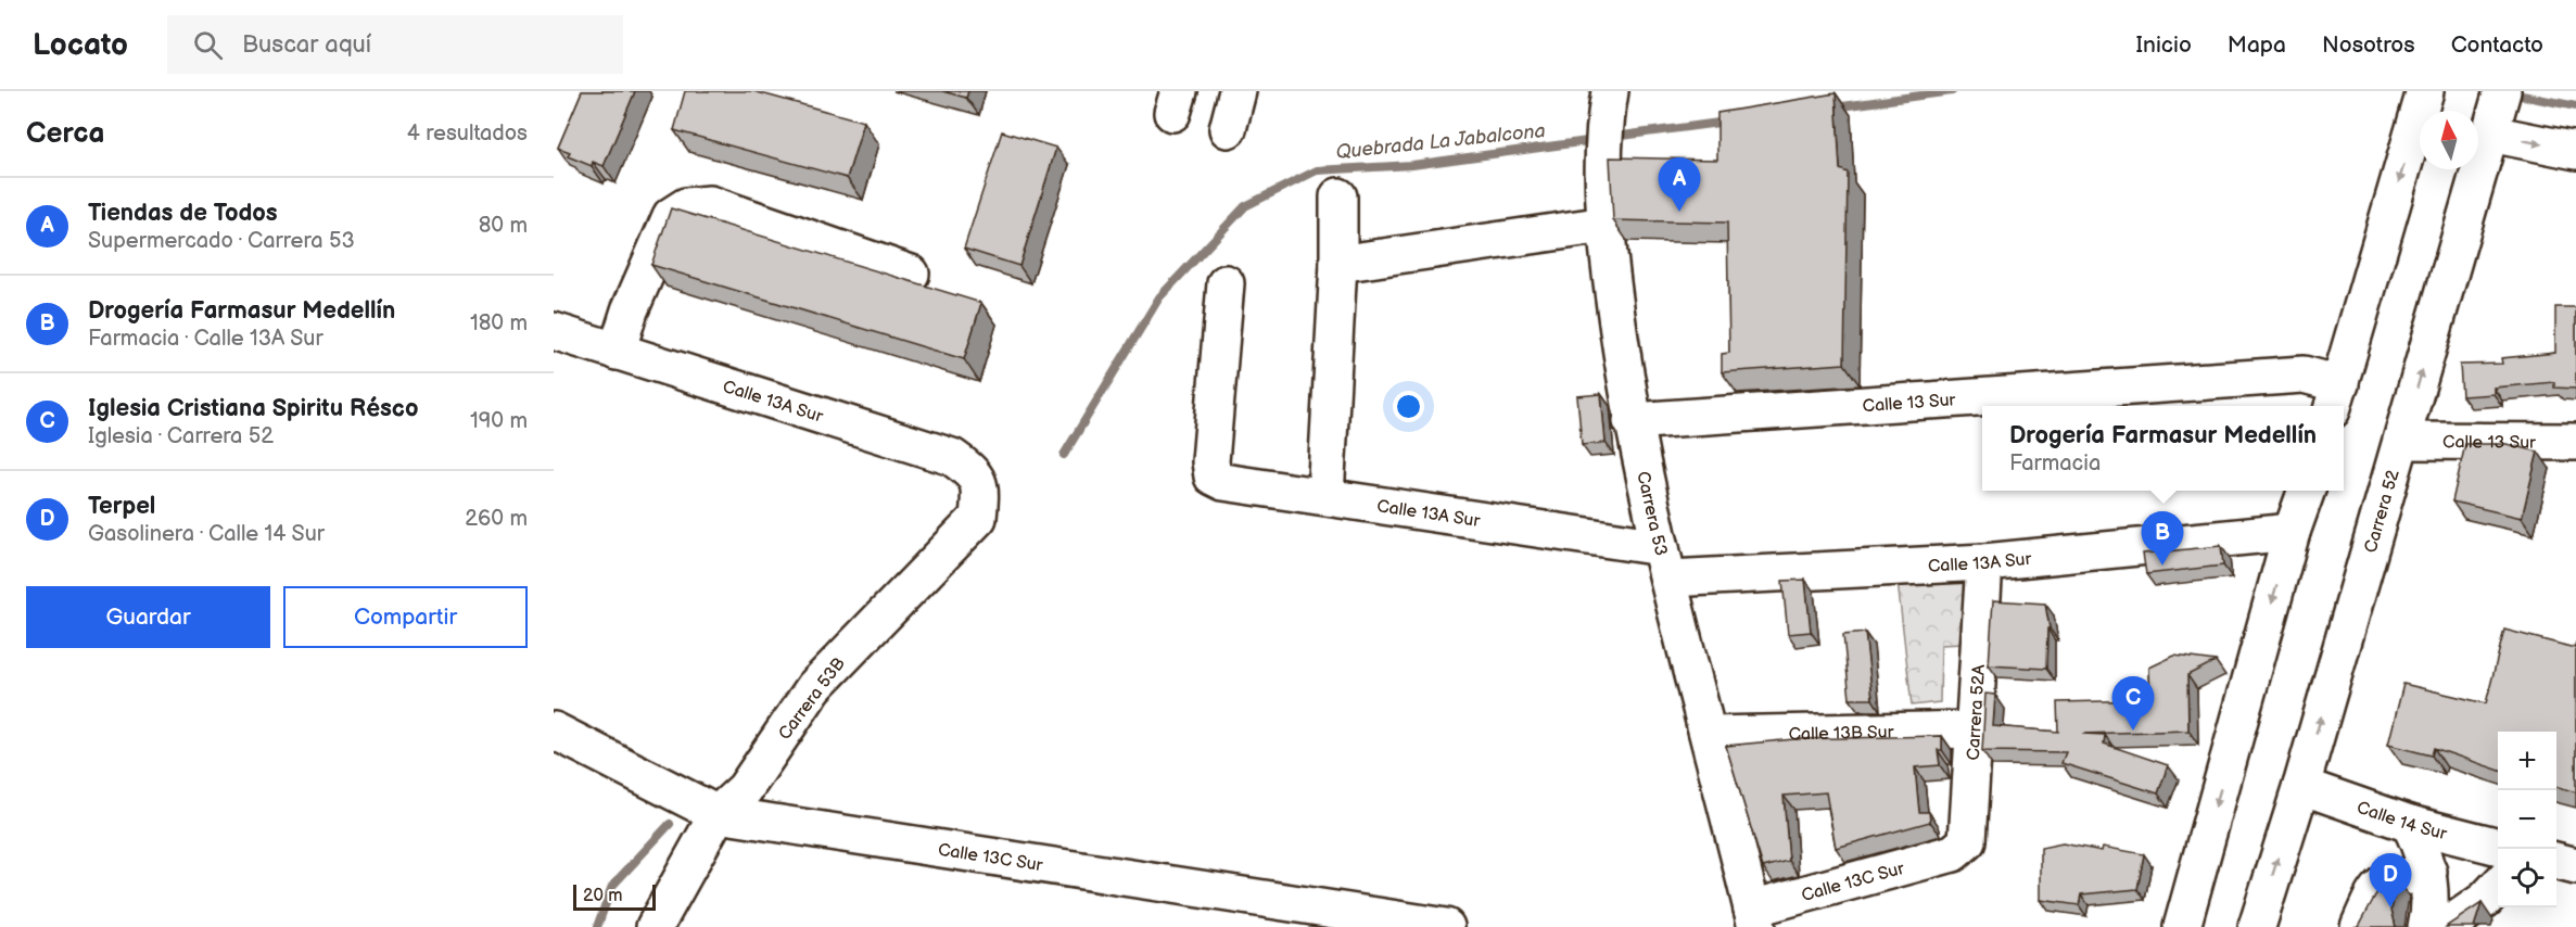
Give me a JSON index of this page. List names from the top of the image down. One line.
{"streets":{"street":["Calle 13A Sur","Calle 13 Sur","Carrera 52","Carrera 53","Carrera 53B","Carrera 52A","Calle 13B Sur","Calle 14 Sur","Calle 13C Sur"]},"crossings":[["Calle 13A Sur","Carrera 53"],["Calle 13A Sur","Carrera 53B"],["Calle 13A Sur","Carrera 52A"],["Calle 13 Sur","Carrera 52"],["Calle 13 Sur","Carrera 53"],["Carrera 52","Calle 14 Sur"],["Carrera 53","Calle 13B Sur"],["Carrera 53","Calle 13C Sur"],["Carrera 53B","Calle 13C Sur"],["Carrera 52A","Calle 13B Sur"],["Carrera 52A","Calle 13C Sur"]],"water":["Quebrada La Jabalcona"],"scale_bar":"20 m","north":"top","page":{"header":"Locato","search":"Buscar aquí","nav":["Inicio","Mapa","Nosotros","Contacto"],"heading":["Cerca","4 resultados"],"pins":["A","B","C","D"],"list":[{"mark":"A","name":"Tiendas de Todos","note":"Supermercado · Carrera 53","value":"80 m"},{"mark":"B","name":"Drogería Farmasur Medellín","note":"Farmacia · Calle 13A Sur","value":"180 m"},{"mark":"C","name":"Iglesia Cristiana Spiritu Résco","note":"Iglesia · Carrera 52","value":"190 m"},{"mark":"D","name":"Terpel","note":"Gasolinera · Calle 14 Sur","value":"260 m"}],"popup":["Drogería Farmasur Medellín","Farmacia"],"buttons":["Guardar","Compartir"],"map_buttons":["+","−"],"scale":"20 m"}}
